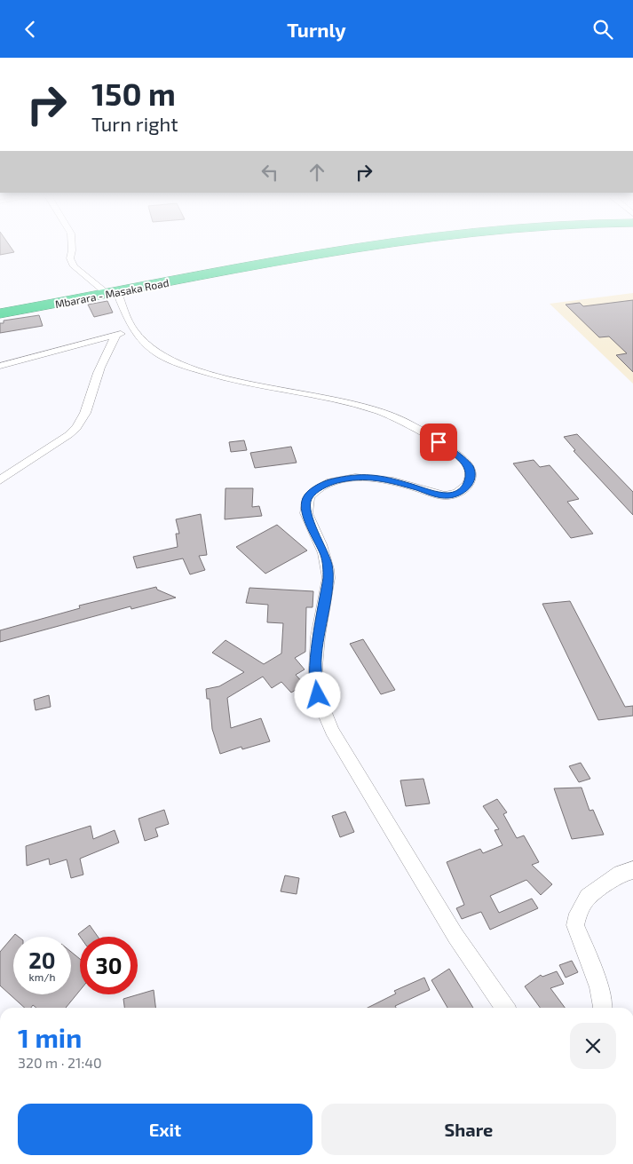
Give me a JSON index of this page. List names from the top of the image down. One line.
{"streets":{"highway":["Mbarara - Masaka Road"]},"page":{"header":"Turnly","turn":["150 m","Turn right"],"speed":"20 km/h","limit":"30","heading":["1 min","320 m · 21:40"],"buttons":["Exit","Share"]}}
